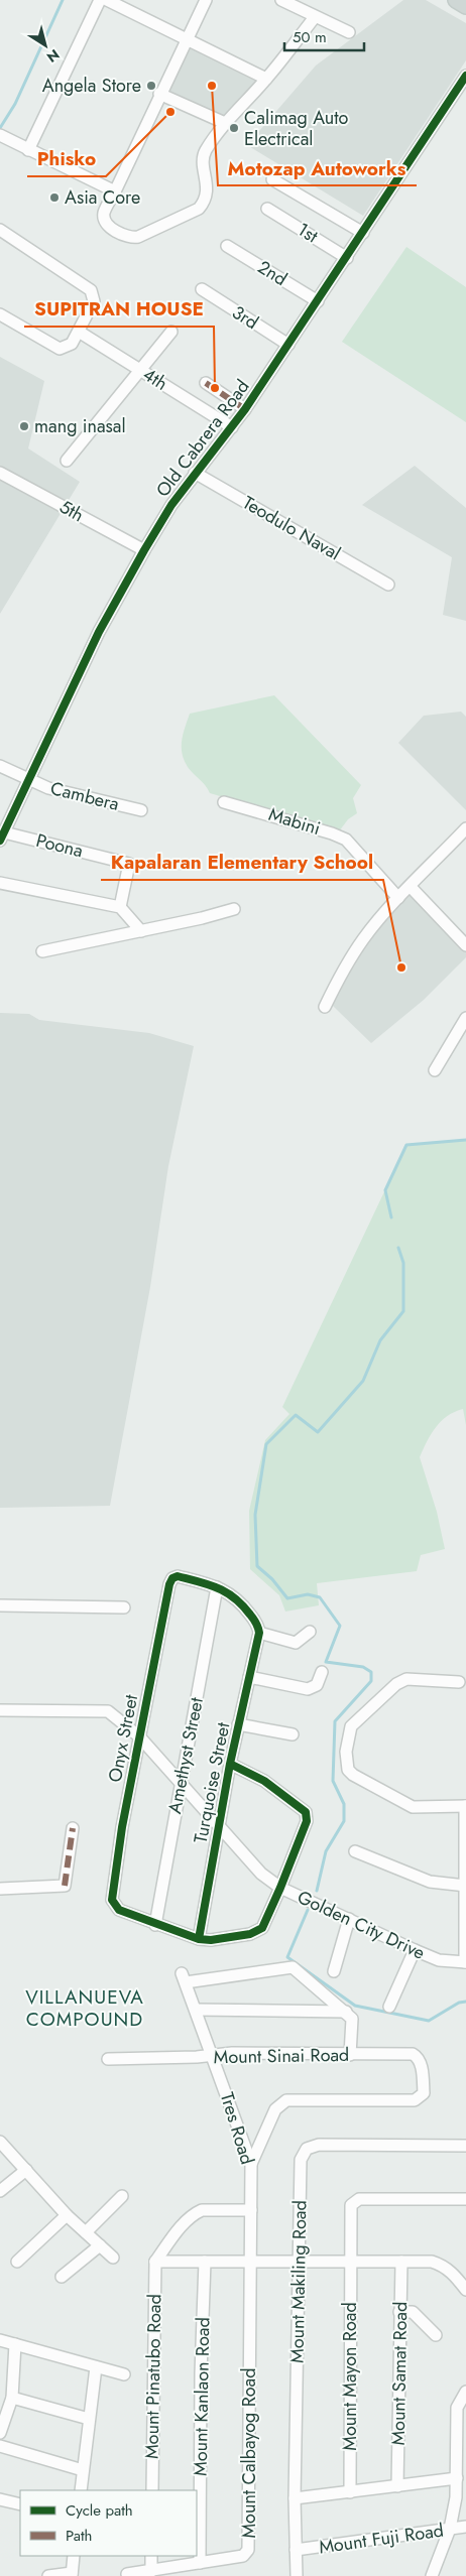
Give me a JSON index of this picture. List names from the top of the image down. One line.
{"streets":{"street":["1st","2nd","3rd","4th","Old Cabrera Road","5th","Teodulo Naval","Cambera","Mabini","Poona","Onyx Street","Amethyst Street","Turquoise Street","Golden City Drive","Mount Sinai Road","Tres Road","Mount Makiling Road","Mount Samat Road","Mount Pinatubo Road","Mount Mayon Road","Mount Kanlaon Road","Mount Calbayog Road","Mount Fuji Road"]},"crossings":[["1st","Old Cabrera Road"],["2nd","Old Cabrera Road"],["3rd","Old Cabrera Road"],["4th","Old Cabrera Road"],["Old Cabrera Road","5th"],["Old Cabrera Road","Teodulo Naval"],["Old Cabrera Road","Cambera"],["Old Cabrera Road","Poona"],["Onyx Street","Amethyst Street"],["Onyx Street","Golden City Drive"],["Amethyst Street","Golden City Drive"],["Turquoise Street","Golden City Drive"],["Mount Sinai Road","Tres Road"],["Tres Road","Mount Calbayog Road"],["Mount Makiling Road","Mount Fuji Road"],["Mount Kanlaon Road","Mount Calbayog Road"]],"districts":["VILLANUEVA COMPOUND"],"places":["Angela Store","Motozap Autoworks","Phisko","Calimag Auto Electrical","Asia Core","SUPITRAN HOUSE","mang inasal","Kapalaran Elementary School"],"legend":["Cycle path","Path"],"scale_bar":"50 m","north":"bottom right"}
